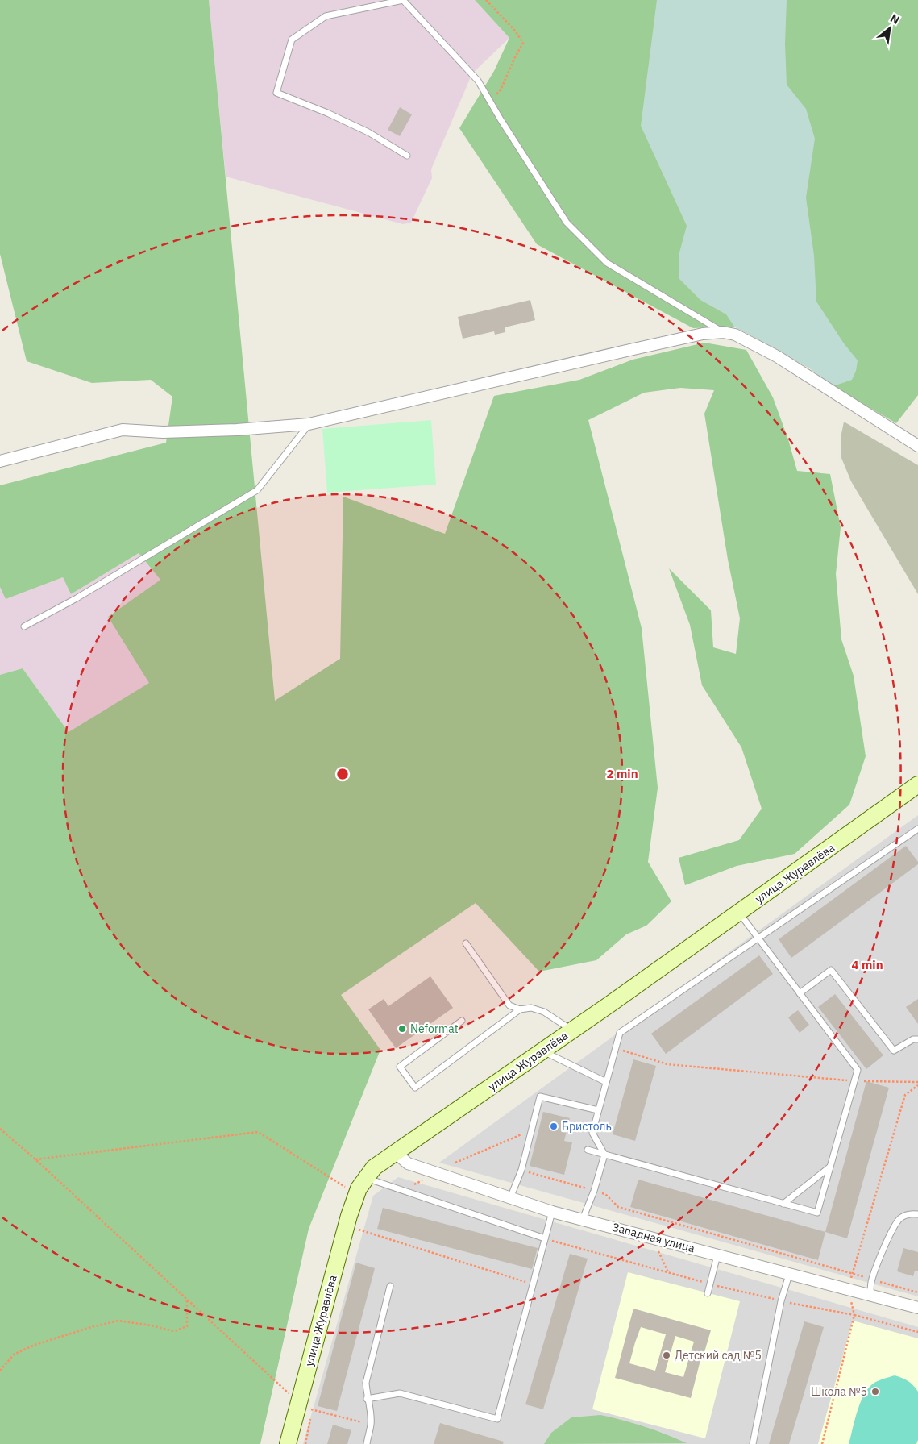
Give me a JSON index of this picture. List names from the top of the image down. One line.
{"streets":{"street":["улица Журавлёва","Западная улица"]},"crossings":[["улица Журавлёва","Западная улица"]],"places":["Neformat","Бристоль","Детский сад №5","Школа №5"],"north":"top right","rings":["2 min","4 min"]}
